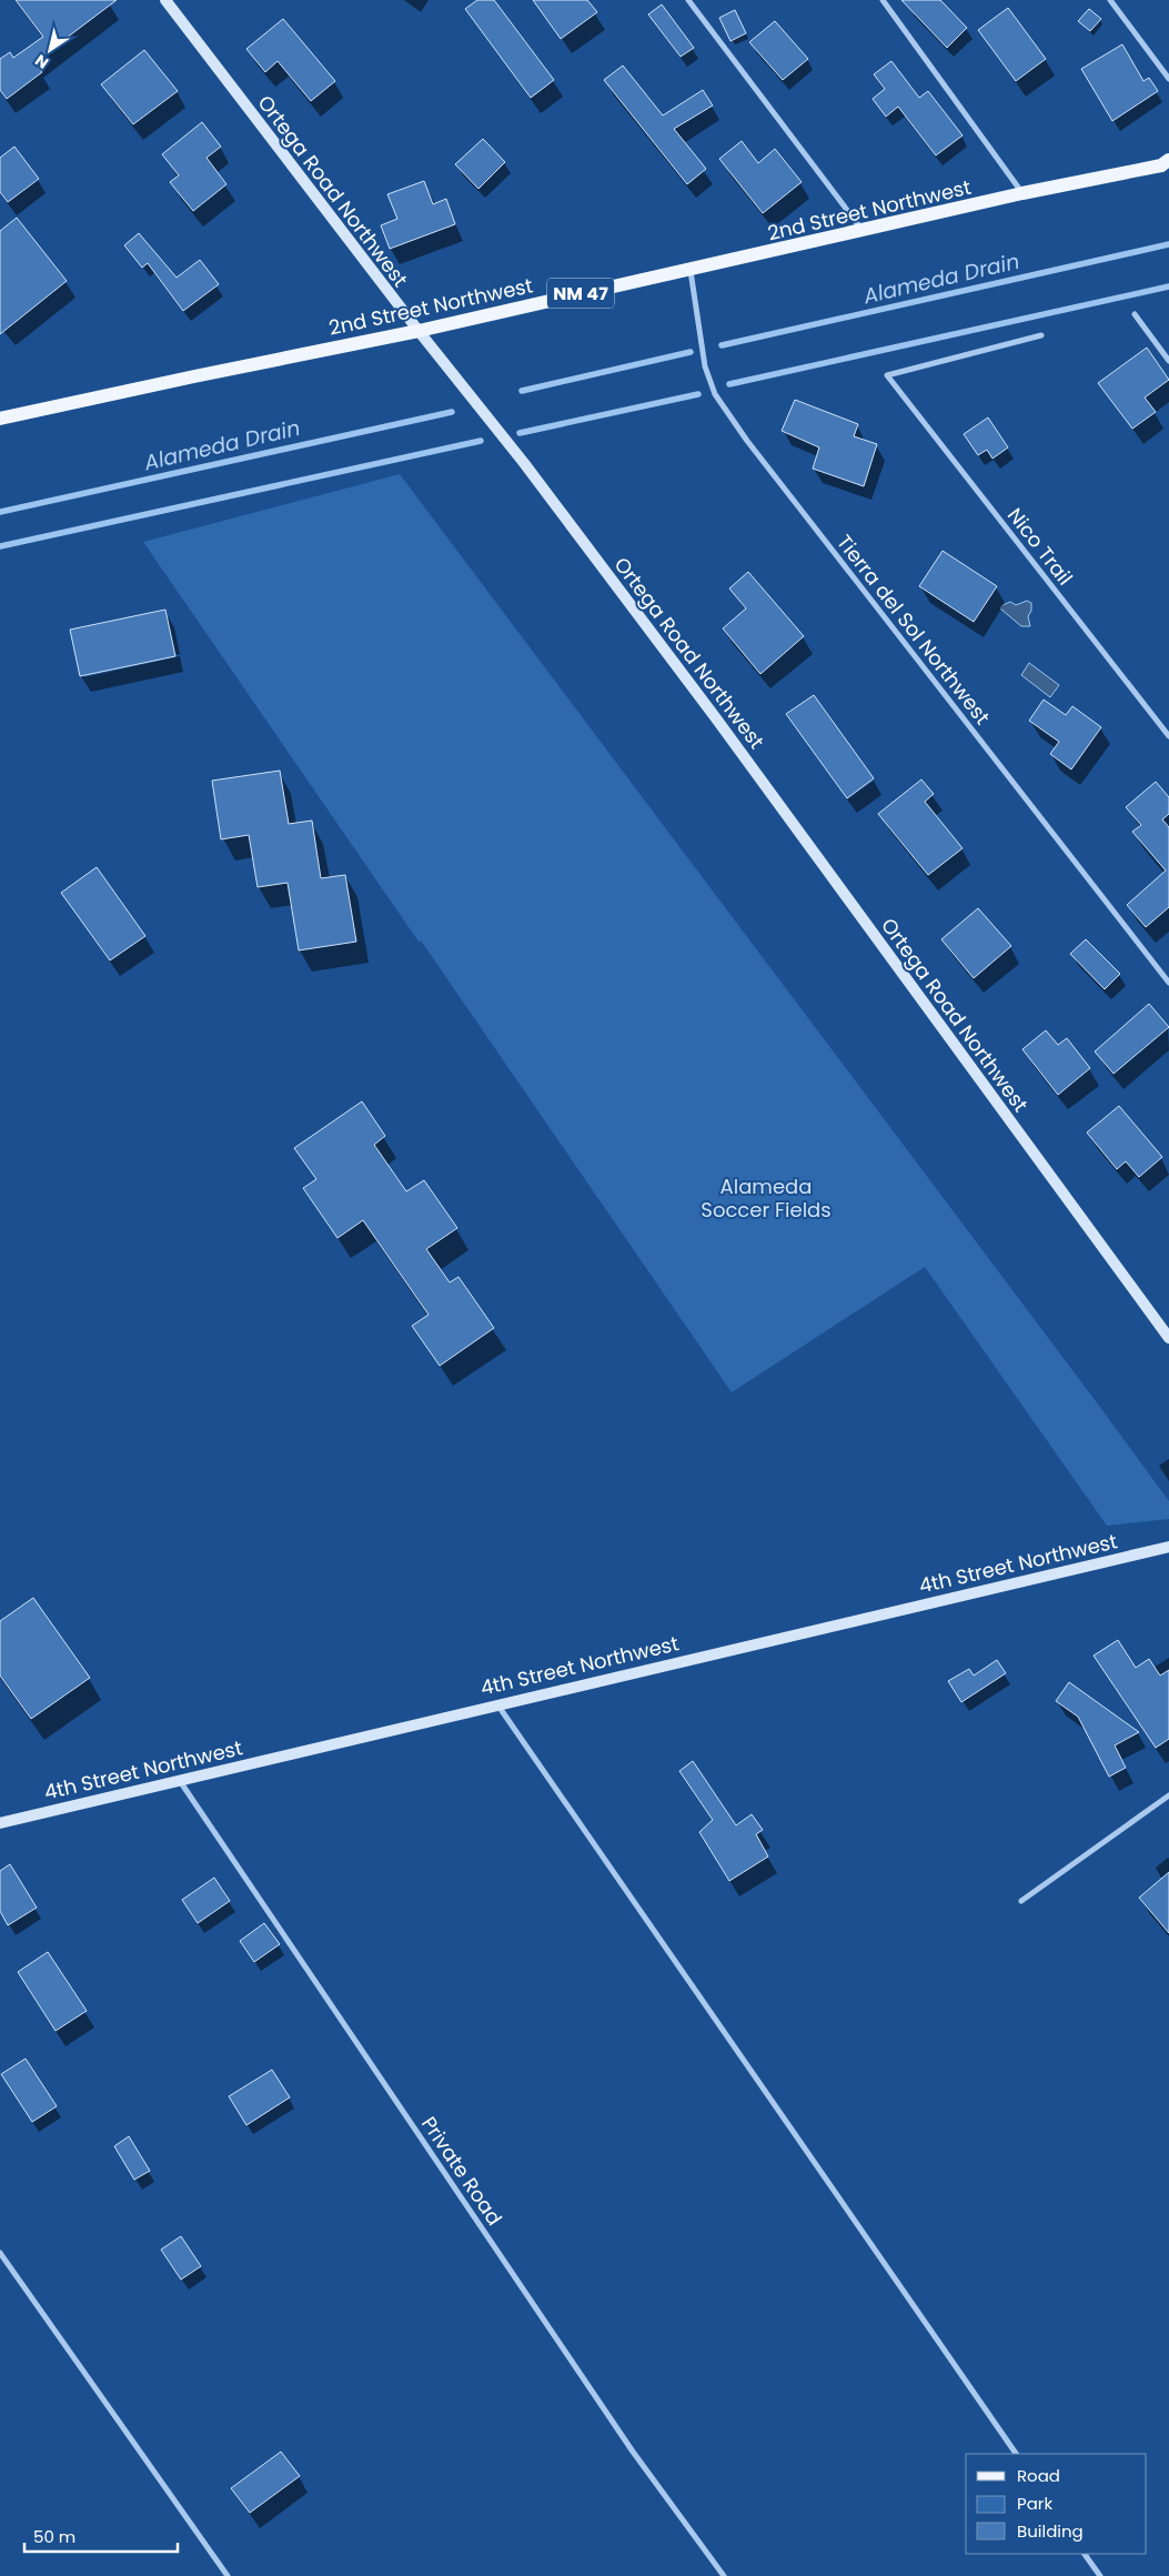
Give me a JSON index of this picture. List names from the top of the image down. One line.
{"streets":{"main road":["2nd Street Northwest","NM 47"],"street":["Ortega Road Northwest","Nico Trail","Tierra del Sol Northwest","4th Street Northwest","Private Road"]},"crossings":[["Ortega Road Northwest","2nd Street Northwest"],["2nd Street Northwest","Tierra del Sol Northwest"],["4th Street Northwest","Private Road"]],"water":["Alameda Drain"],"parks":["Alameda Soccer Fields"],"legend":["Road","Park","Building"],"scale_bar":"50 m","north":"bottom left"}
